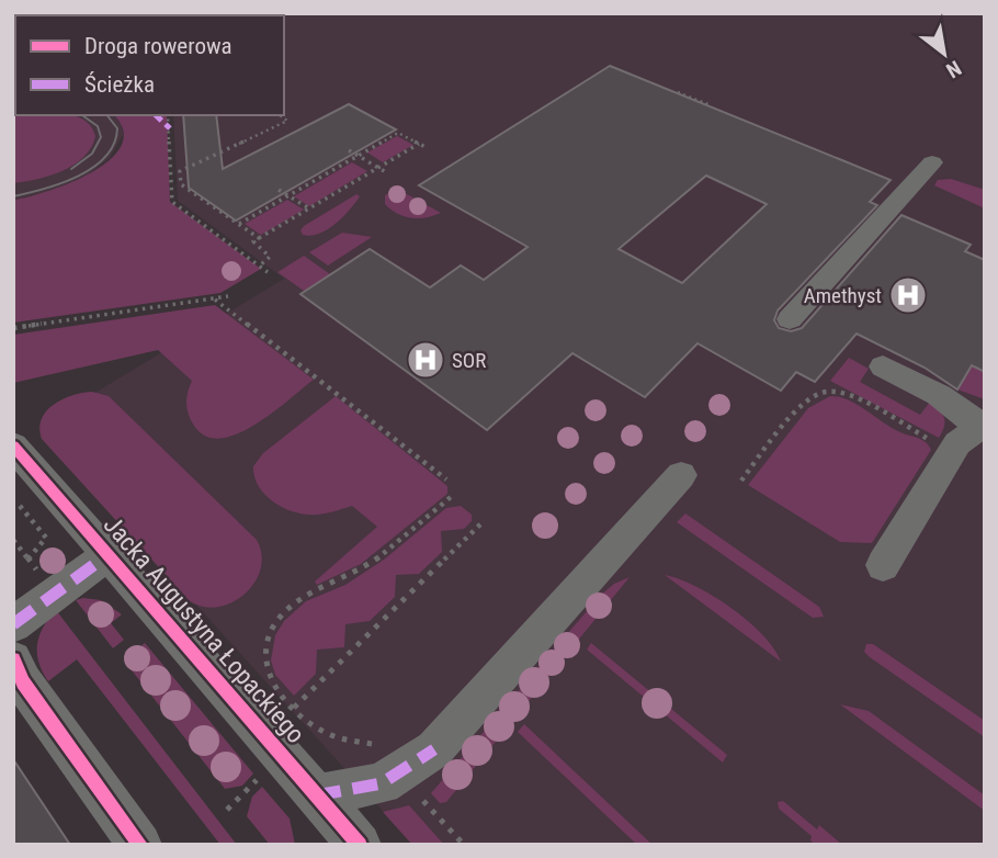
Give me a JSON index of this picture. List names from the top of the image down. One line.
{"streets":{"street":["Jacka Augustyna Łopackiego"]},"places":{"hospital":["Amethyst","SOR"]},"legend":["Droga rowerowa","Ścieżka"],"north":"bottom right"}
